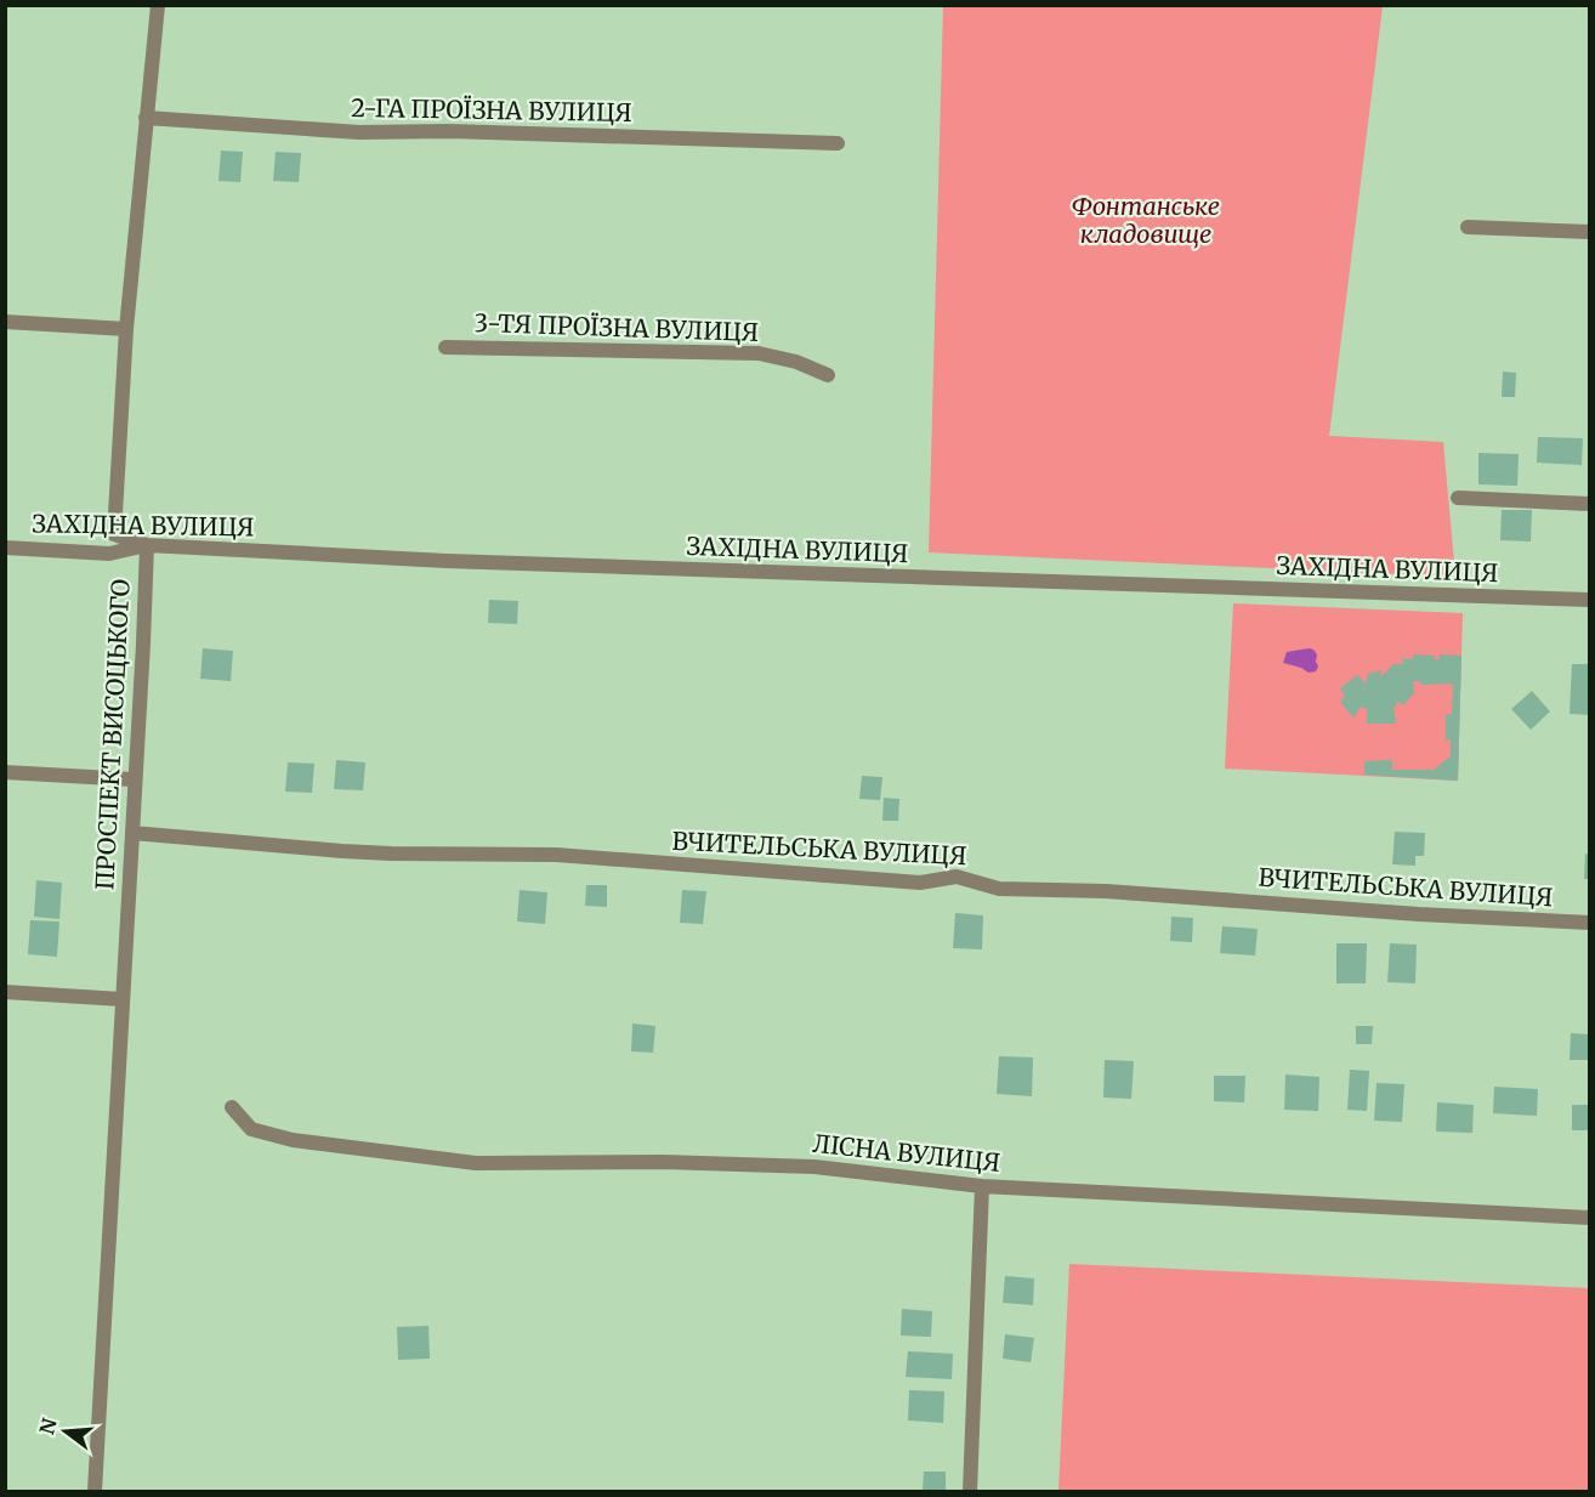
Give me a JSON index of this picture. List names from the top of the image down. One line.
{"streets":{"street":["2-ГА ПРОЇЗНА ВУЛИЦЯ","3-ТЯ ПРОЇЗНА ВУЛИЦЯ","ЗАХІДНА ВУЛИЦЯ","ПРОСПЕКТ ВИСОЦЬКОГО","ВЧИТЕЛЬСЬКА ВУЛИЦЯ","ЛІСНА ВУЛИЦЯ"]},"crossings":[["ЗАХІДНА ВУЛИЦЯ","ПРОСПЕКТ ВИСОЦЬКОГО"],["ПРОСПЕКТ ВИСОЦЬКОГО","ВЧИТЕЛЬСЬКА ВУЛИЦЯ"]],"parks":["Фонтанське кладовище"],"north":"left"}
